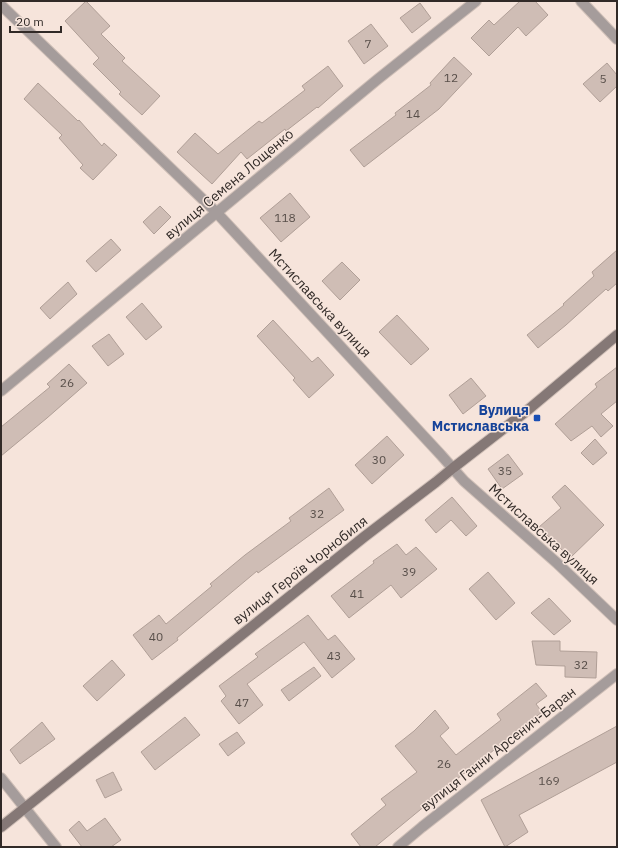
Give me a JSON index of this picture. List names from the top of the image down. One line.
{"streets":{"main road":["вулиця Героїв Чорнобиля"],"street":["вулиця Семена Лощенко","Мстиславська вулиця","вулиця Ганни Арсенич-Баран"]},"crossings":[["вулиця Семена Лощенко","Мстиславська вулиця"],["Мстиславська вулиця","вулиця Героїв Чорнобиля"]],"places":{"transit":["Вулиця Мстиславська"]},"house_numbers":["7","12","5","14","118","26","30","35","32","39","41","40","43","32","47","26","169"],"scale_bar":"20 m"}
